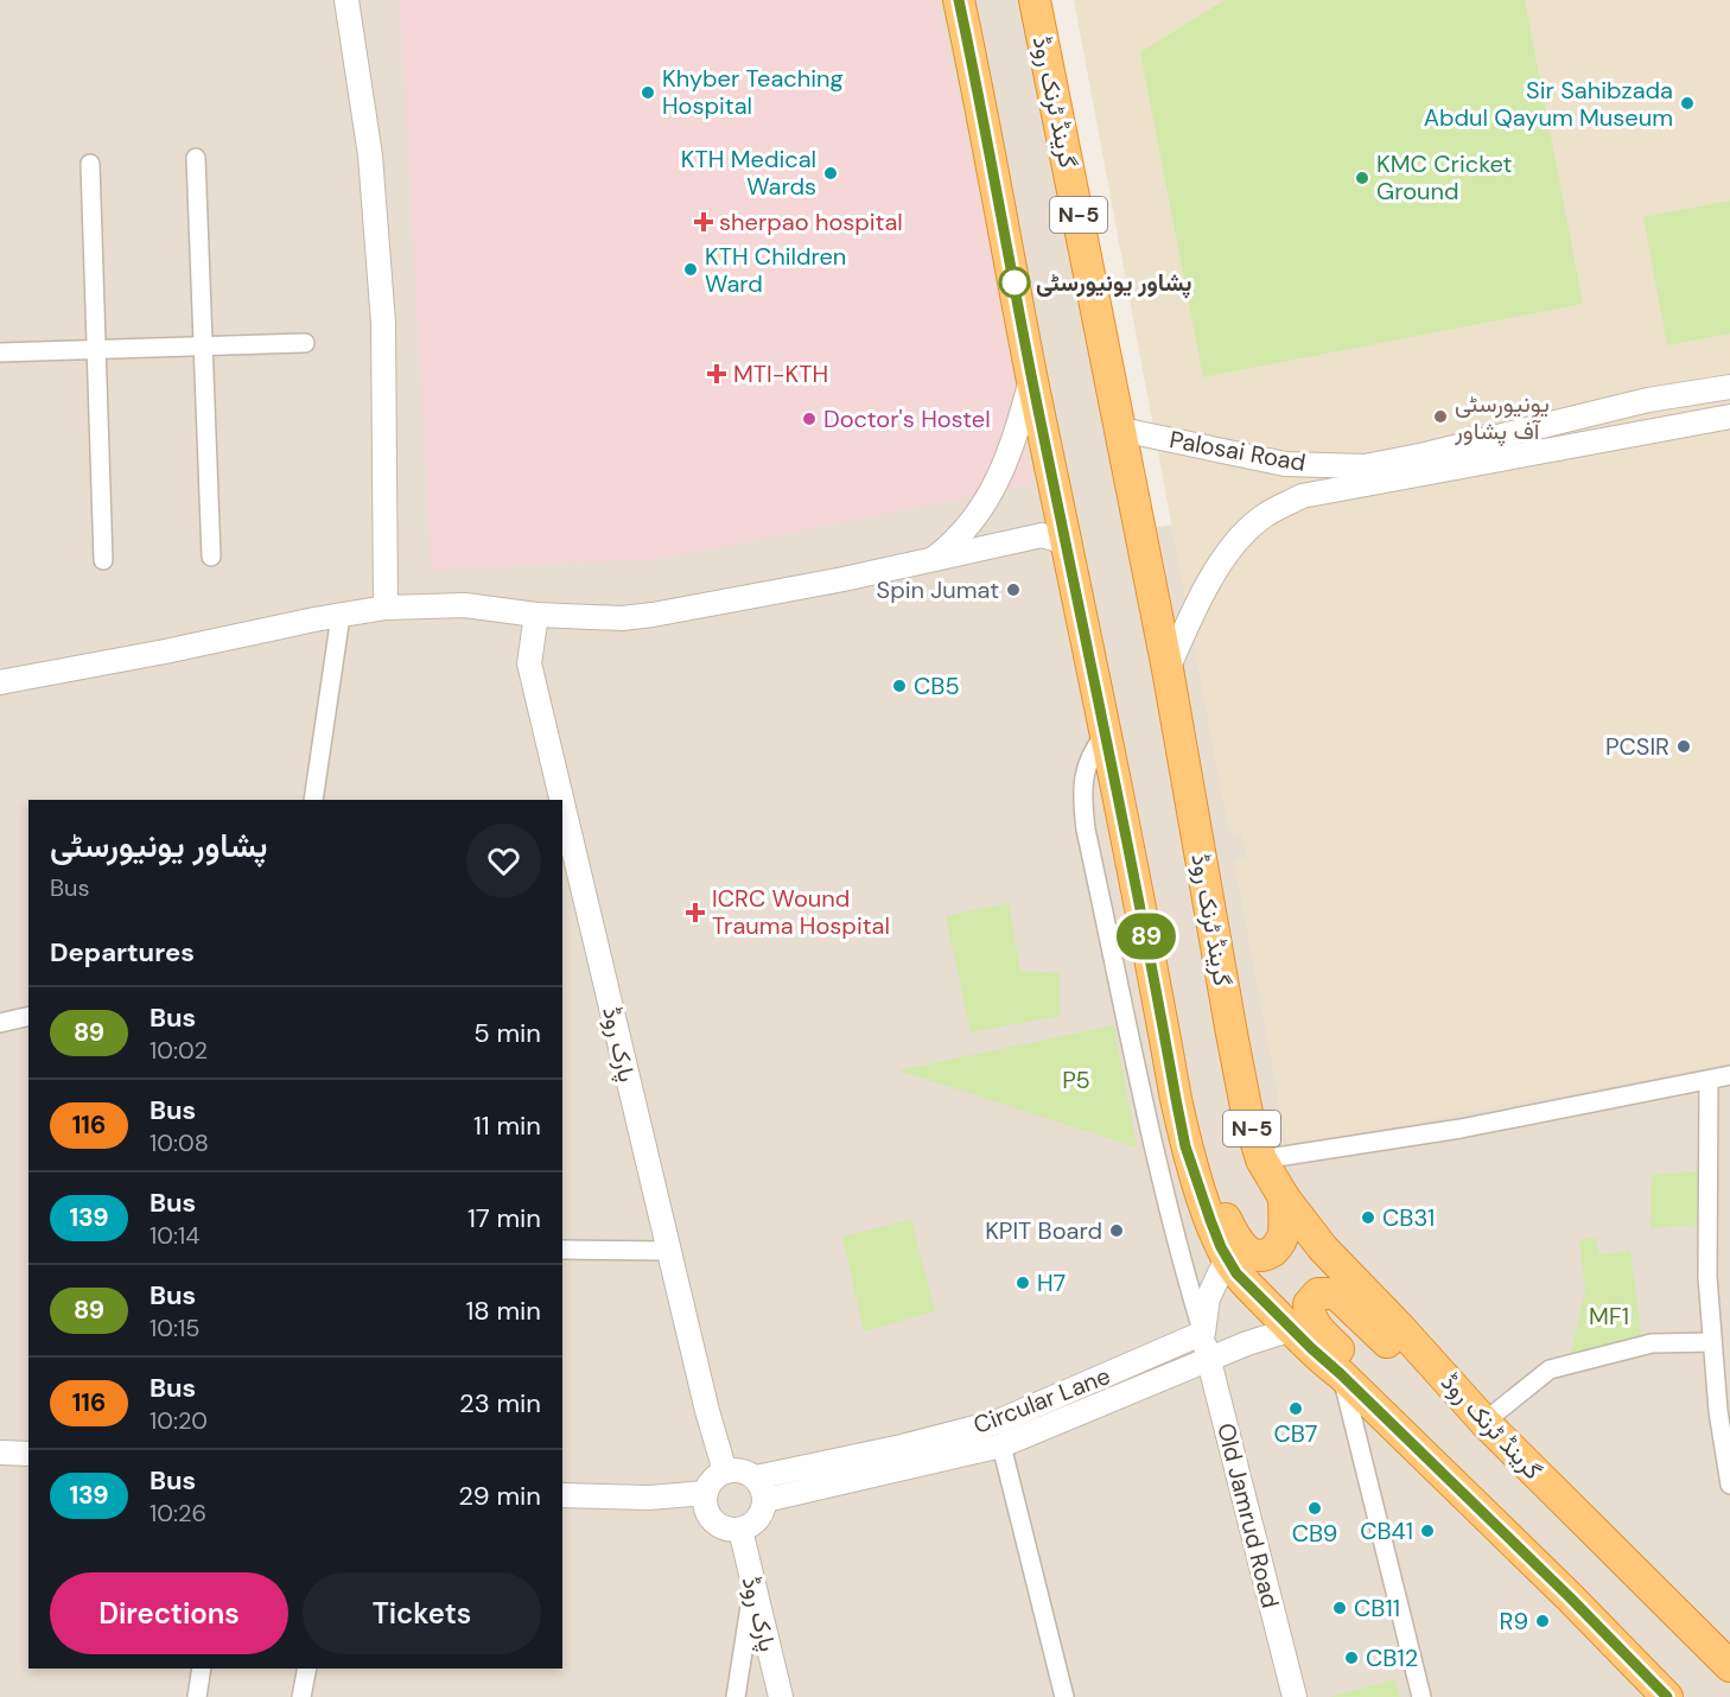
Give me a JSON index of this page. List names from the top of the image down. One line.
{"streets":{"highway":["گرینڈ ٹرنک روڈ","N-5"],"street":["Palosai Road","پارک روڈ","Circular Lane","Old Jamrud Road"]},"crossings":[["گرینڈ ٹرنک روڈ","Palosai Road"],["پارک روڈ","Circular Lane"],["Circular Lane","Old Jamrud Road"]],"parks":["P5","MF1"],"places":{"other":["Khyber Teaching Hospital","Sir Sahibzada Abdul Qayum Museum","KTH Medical Wards","KMC Cricket Ground","KTH Children Ward","پشاور یونیورسٹی","یونیورسٹی آف پشاور","Doctor's Hostel","Spin Jumat","CB5","PCSIR","CB31","KPIT Board","H7","CB7","CB9","CB41","CB11","R9","CB12"],"health":["sherpao hospital","MTI-KTH","ICRC Wound Trauma Hospital"]},"lines":["bus line 89"],"page":{"on_map":"89","heading":[["پشاور یونیورسٹی","Bus"],"Departures"],"list":[{"mark":"89","name":"Bus","note":"10:02","value":"5 min"},{"mark":"116","name":"Bus","note":"10:08","value":"11 min"},{"mark":"139","name":"Bus","note":"10:14","value":"17 min"},{"mark":"89","name":"Bus","note":"10:15","value":"18 min"},{"mark":"116","name":"Bus","note":"10:20","value":"23 min"},{"mark":"139","name":"Bus","note":"10:26","value":"29 min"}],"buttons":["Directions","Tickets"]}}
